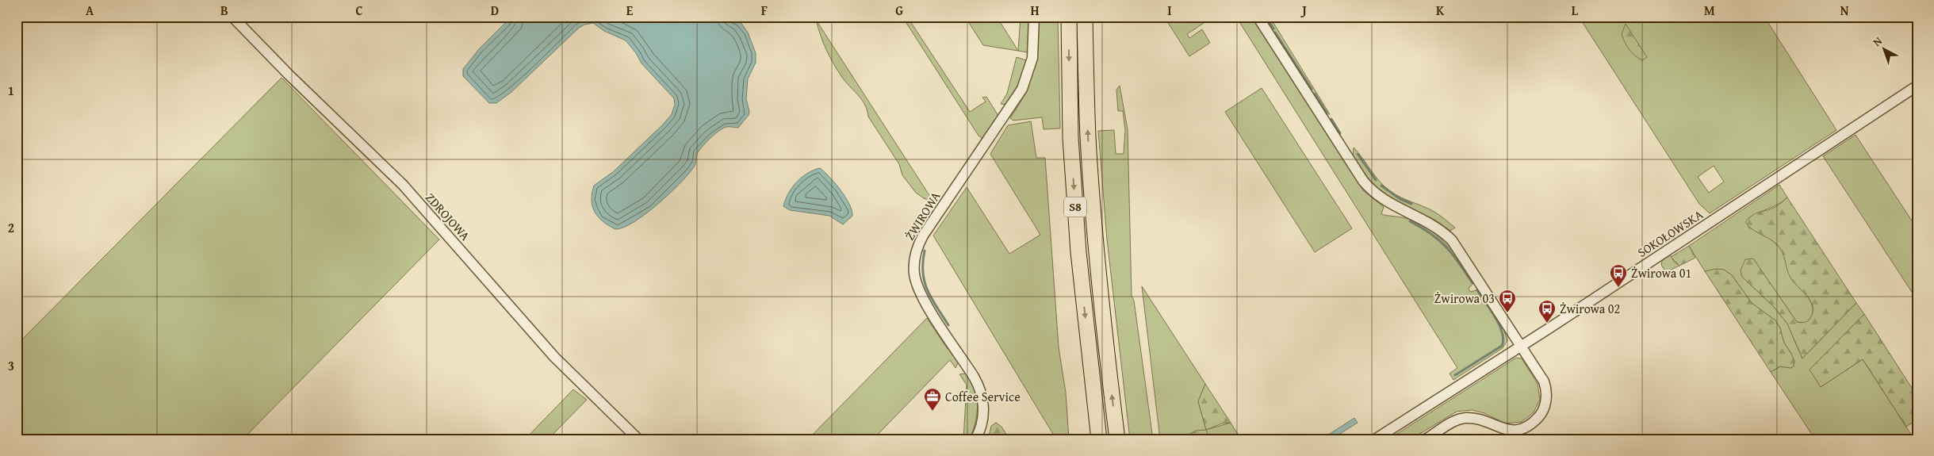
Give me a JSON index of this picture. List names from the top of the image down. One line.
{"streets":{"highway":["S8"],"street":["ŻWIROWA","ZDROJOWA","SOKOŁOWSKA"]},"places":{"bus stop":["Żwirowa 01","Żwirowa 03","Żwirowa 02"],"office":["Coffee Service"]},"north":"top left","grid":{"columns":["A","B","C","D","E","F","G","H","I","J","K","L","M","N"],"rows":["1","2","3"]}}
